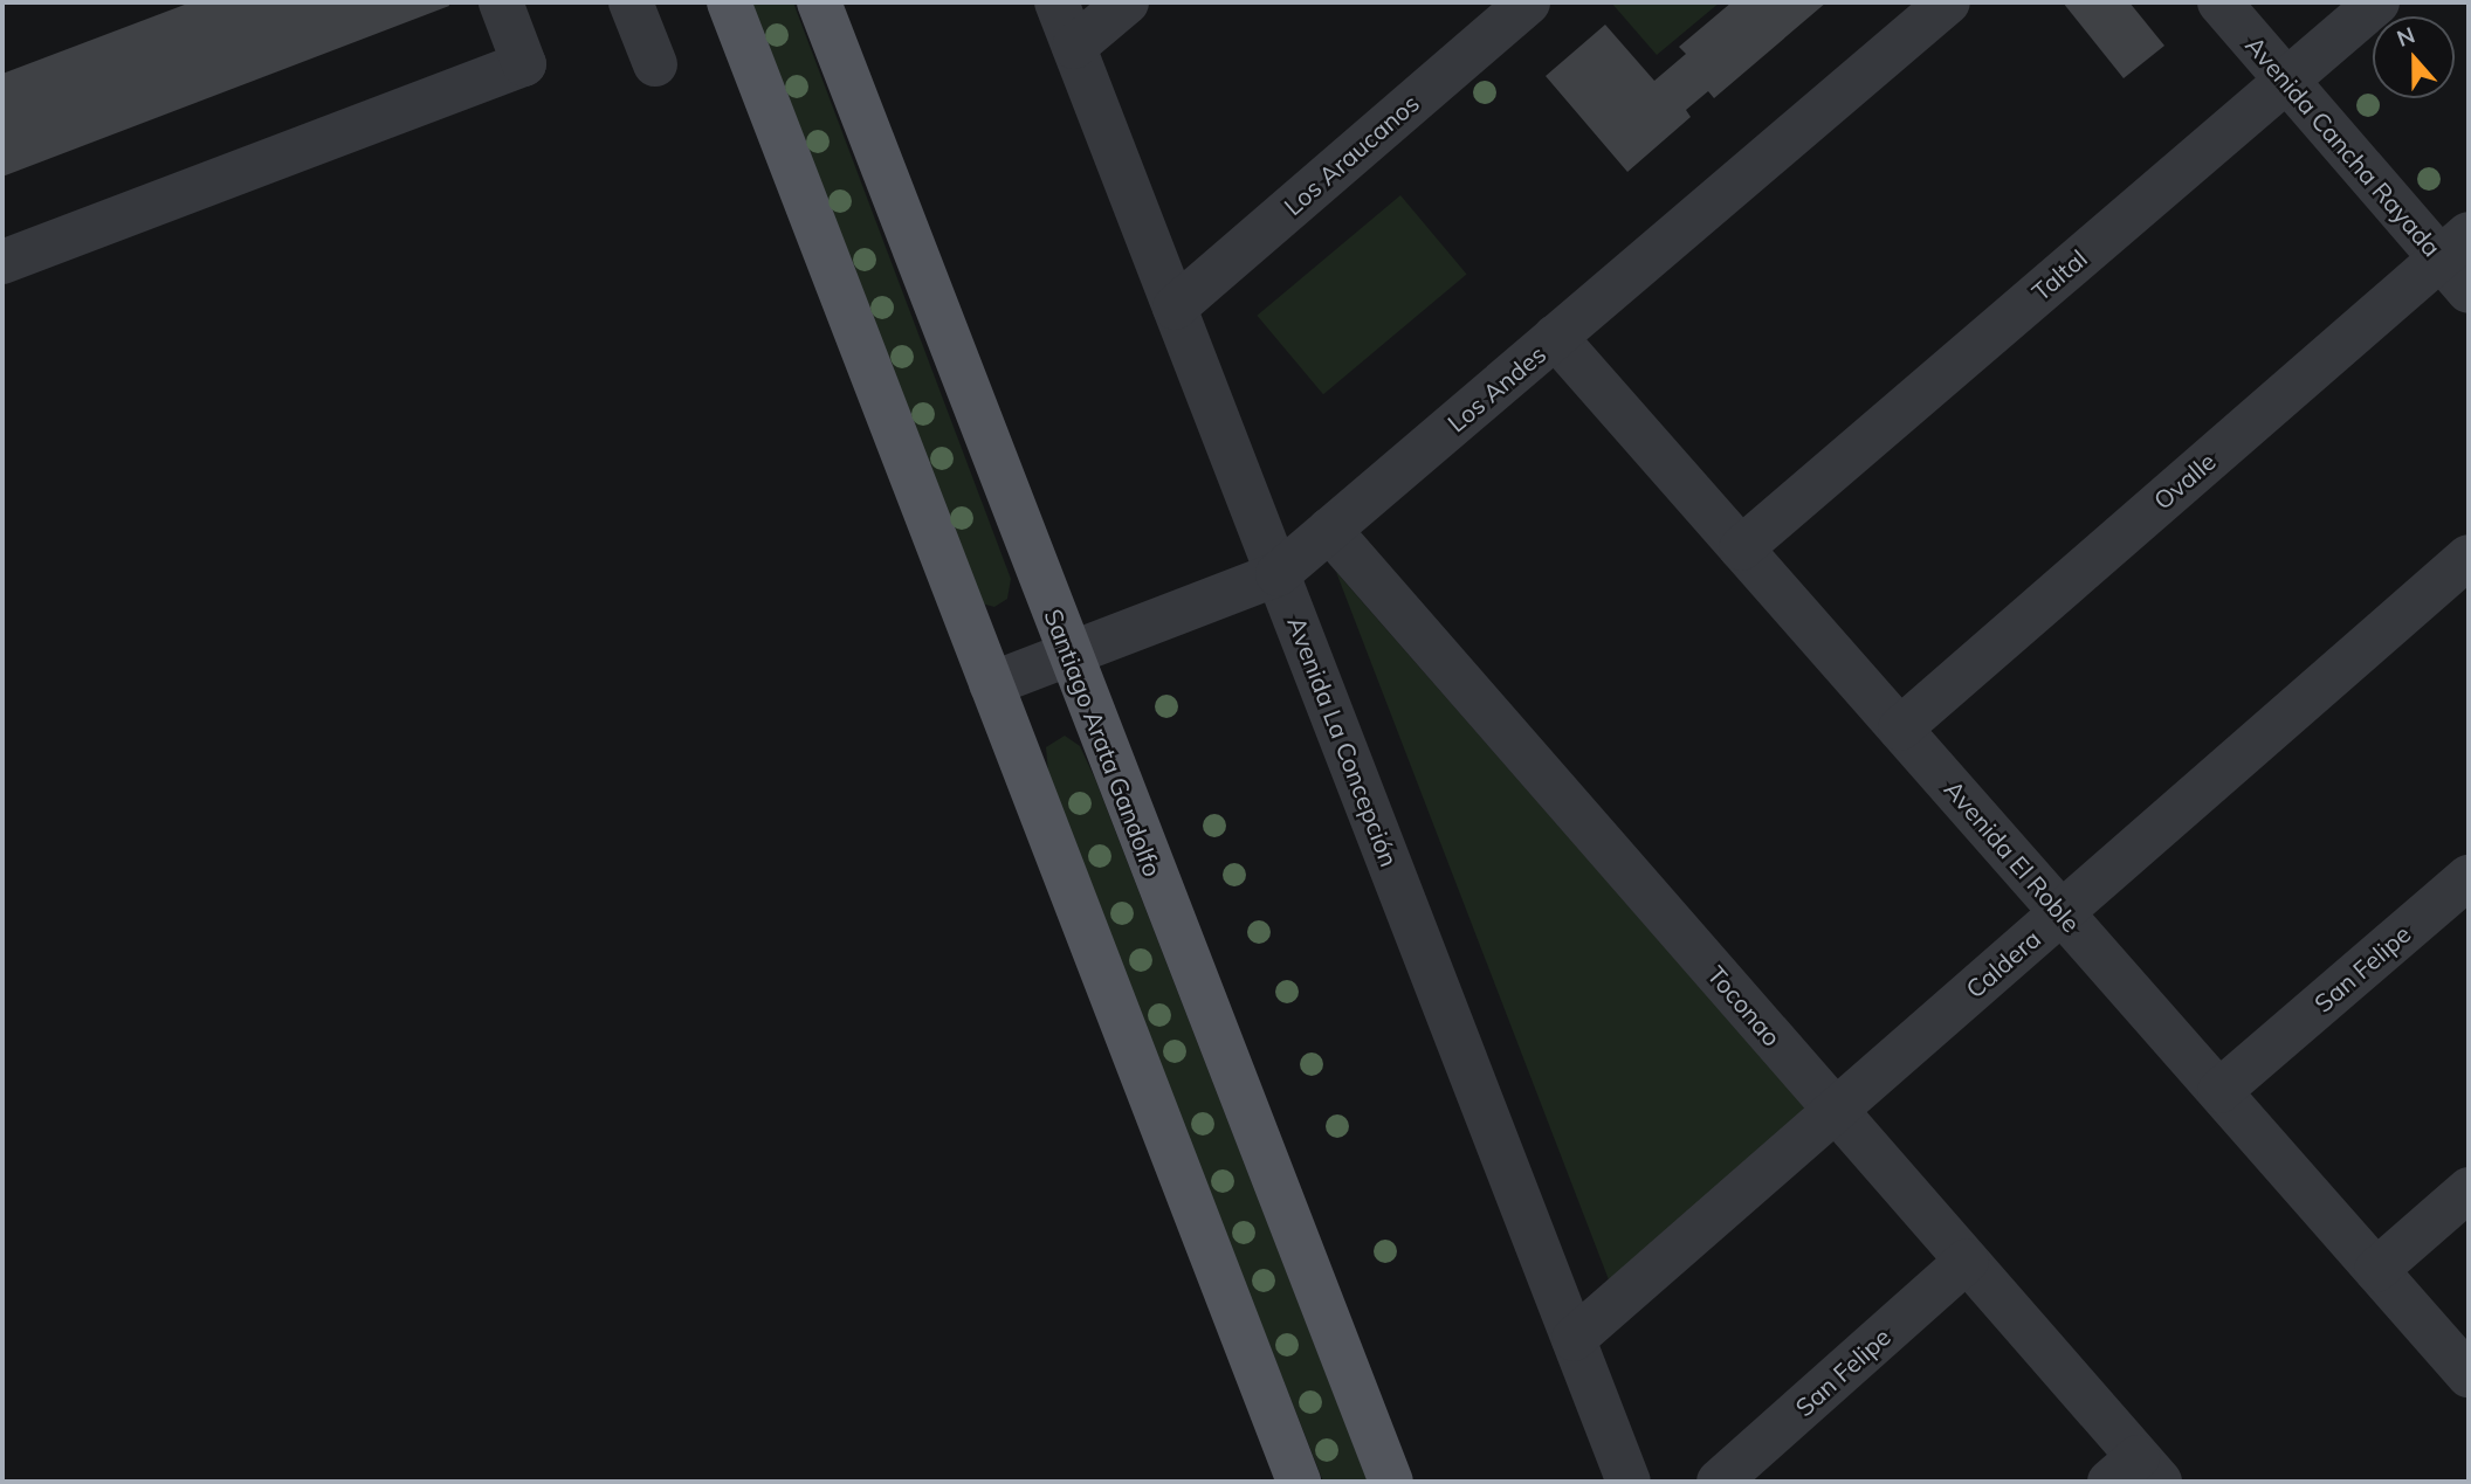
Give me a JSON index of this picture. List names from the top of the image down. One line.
{"streets":{"main road":["Santiago Arata Gandolfo"],"street":["Avenida Cancha Rayada","Los Araucanos","Taltal","Los Andes","Ovalle","Avenida La Concepción","Avenida El Roble","Caldera","San Felipe","Toconao"]},"crossings":[["Avenida Cancha Rayada","Taltal"],["Avenida Cancha Rayada","Ovalle"],["Los Araucanos","Avenida La Concepción"],["Taltal","Avenida El Roble"],["Los Andes","Avenida La Concepción"],["Los Andes","Santiago Arata Gandolfo"],["Los Andes","Avenida El Roble"],["Los Andes","Toconao"],["Ovalle","Avenida El Roble"],["Avenida La Concepción","Caldera"],["Avenida El Roble","Caldera"],["Avenida El Roble","San Felipe"],["Caldera","Toconao"],["San Felipe","Toconao"]],"north":"top"}
